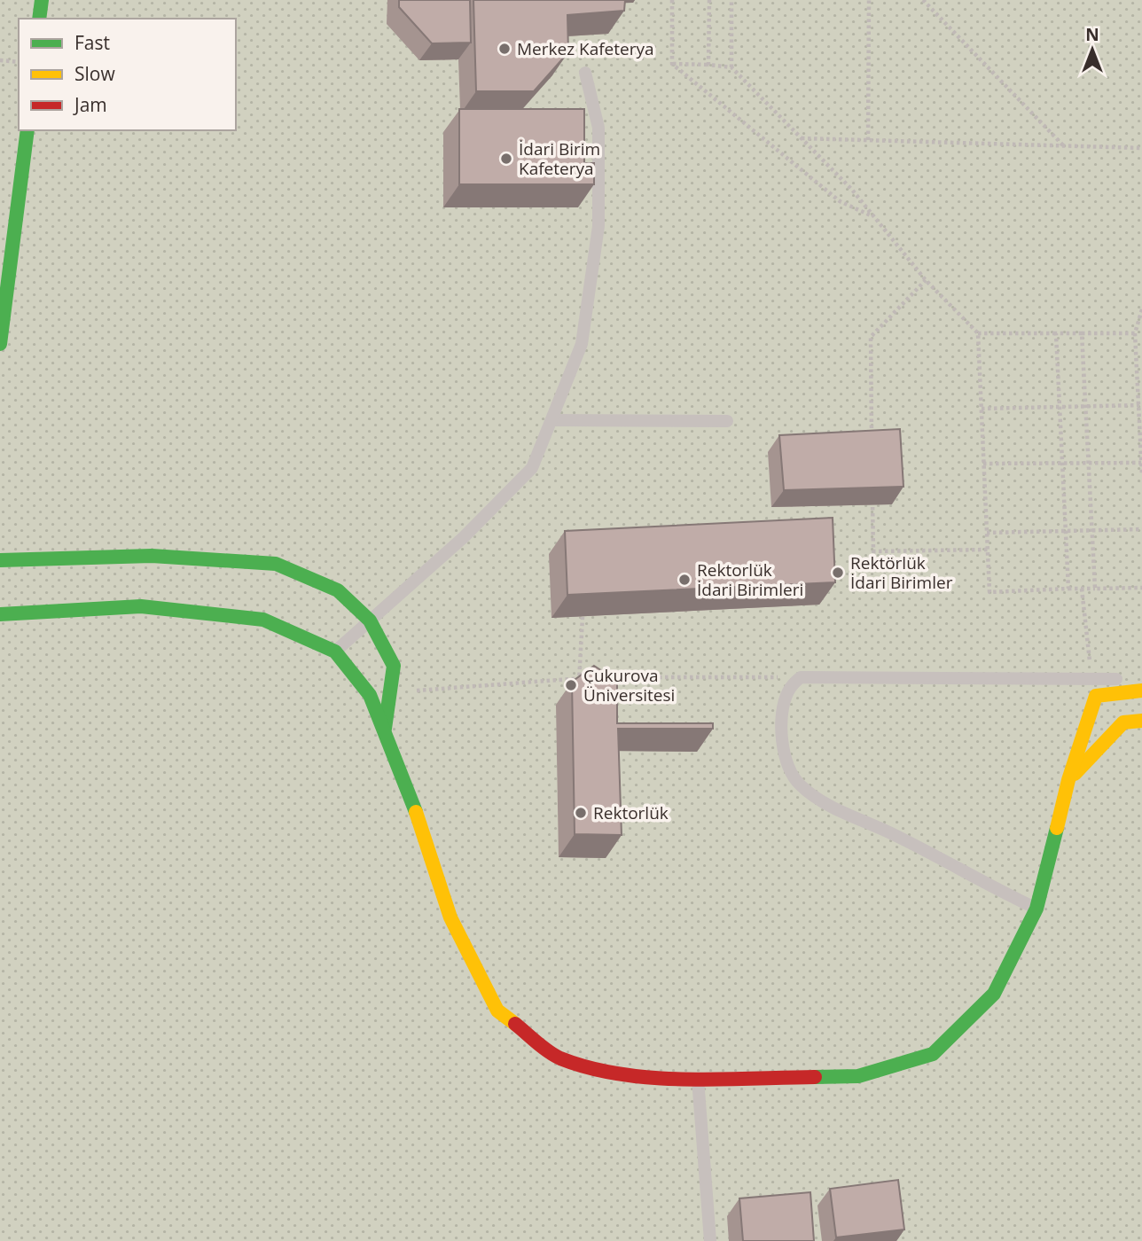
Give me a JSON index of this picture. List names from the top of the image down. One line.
{"places":["Merkez Kafeterya","İdari Birim Kafeterya","Rektörlük İdari Birimler","Rektorlük İdari Birimleri","Çukurova Üniversitesi","Rektorlük"],"legend":["Fast","Slow","Jam"],"north":"top"}
